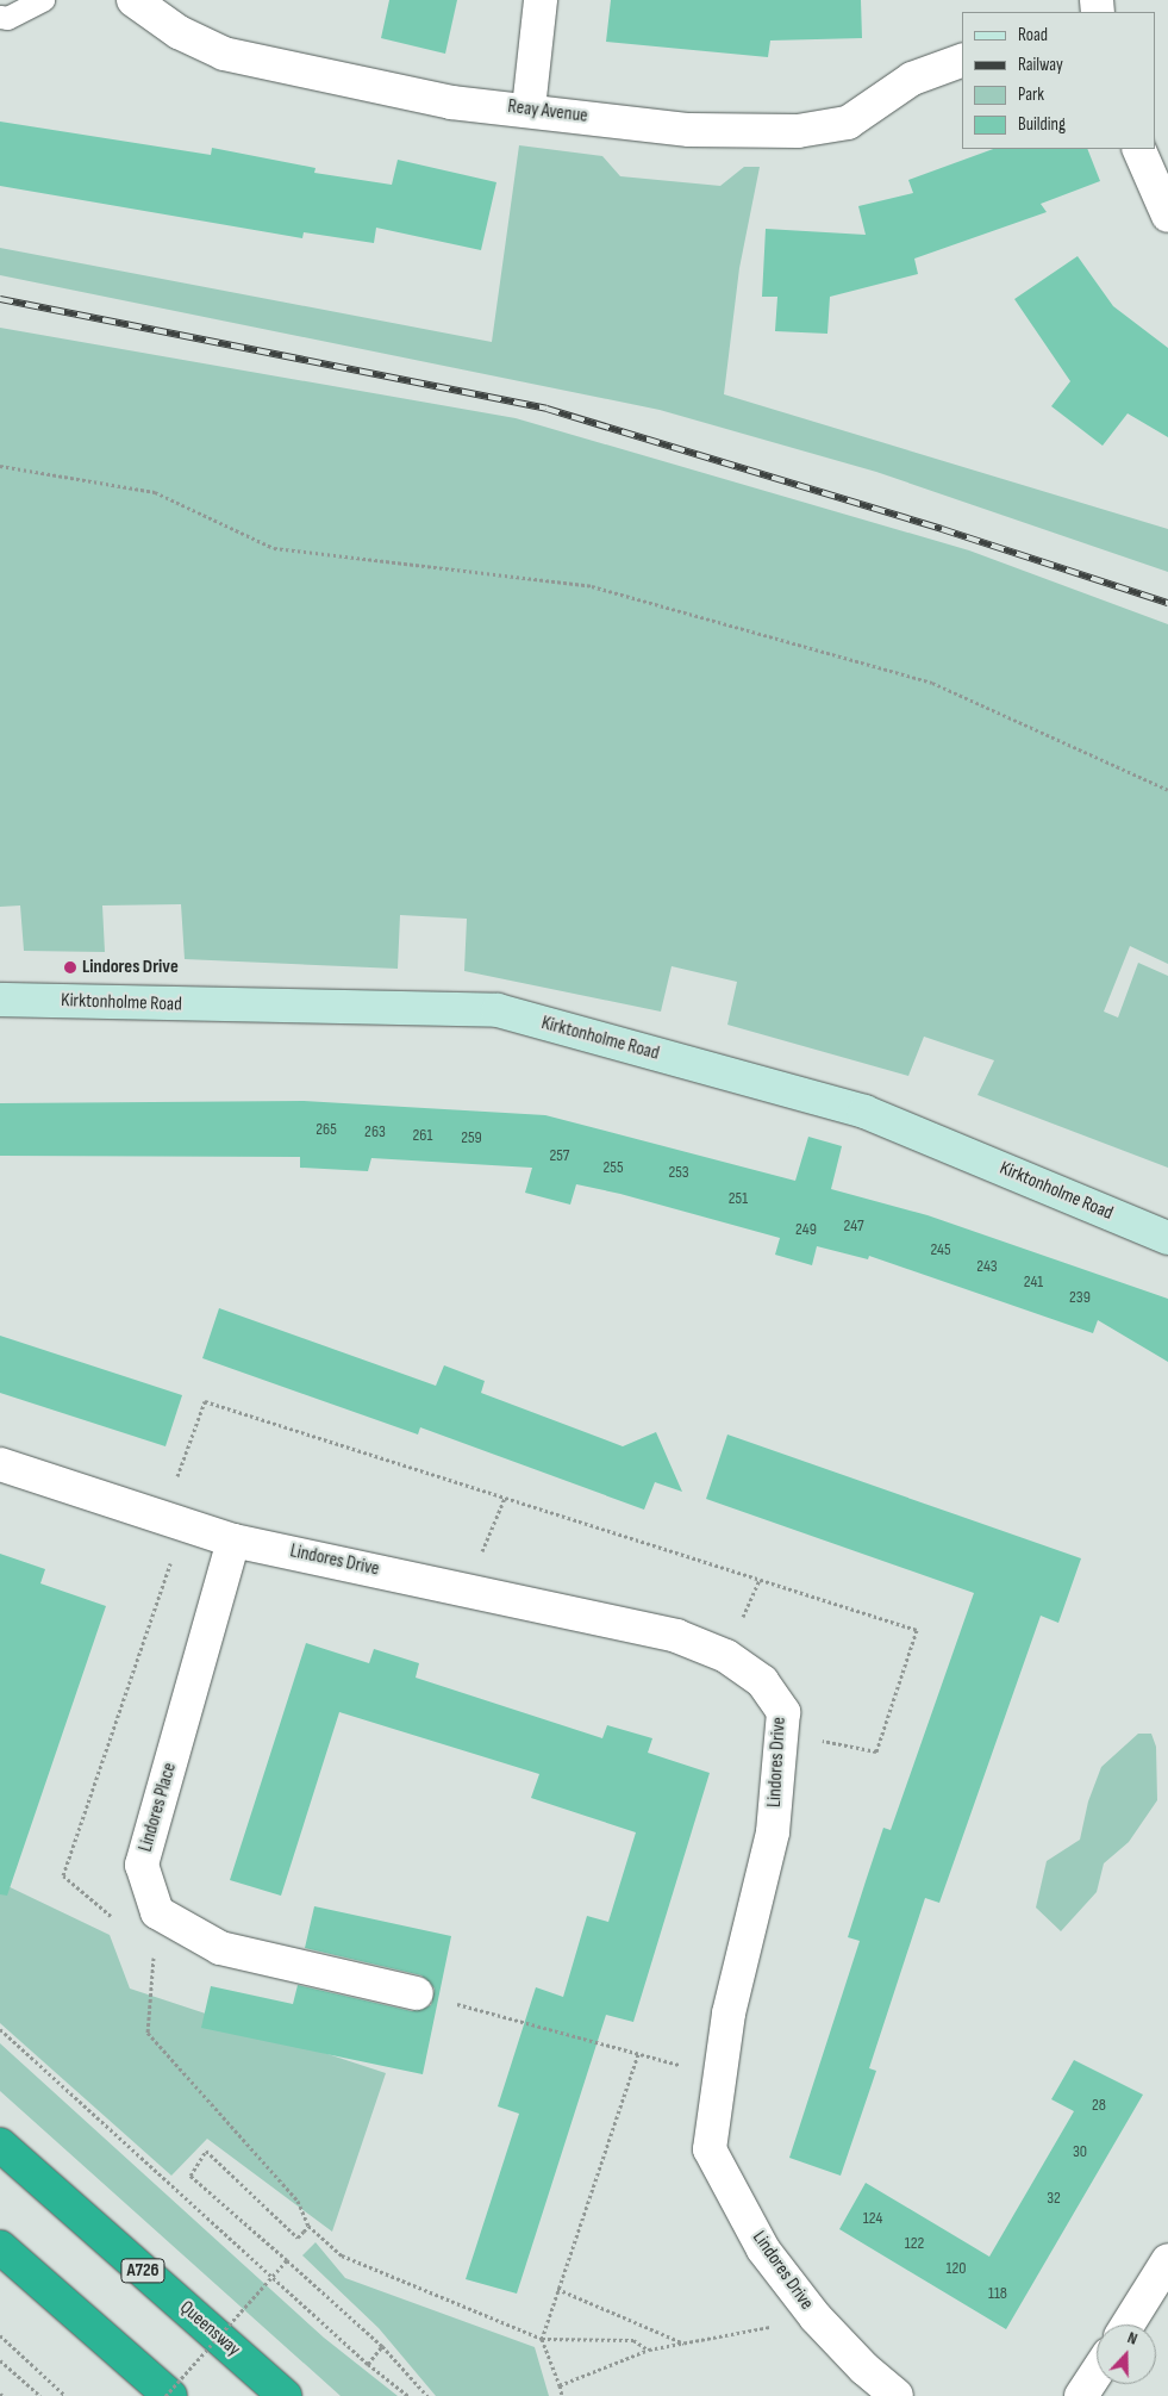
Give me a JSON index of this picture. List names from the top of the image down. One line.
{"streets":{"highway":["A726","Queensway"],"street":["Reay Avenue","Kirktonholme Road","Lindores Drive","Lindores Place"]},"crossings":[["Lindores Drive","Lindores Place"]],"places":["Lindores Drive"],"house_numbers":["265","263","261","259","257","255","253","251","247","249","245","243","241","239","28","30","32","124","122","120","118"],"legend":["Road","Railway","Park","Building"],"north":"top"}
